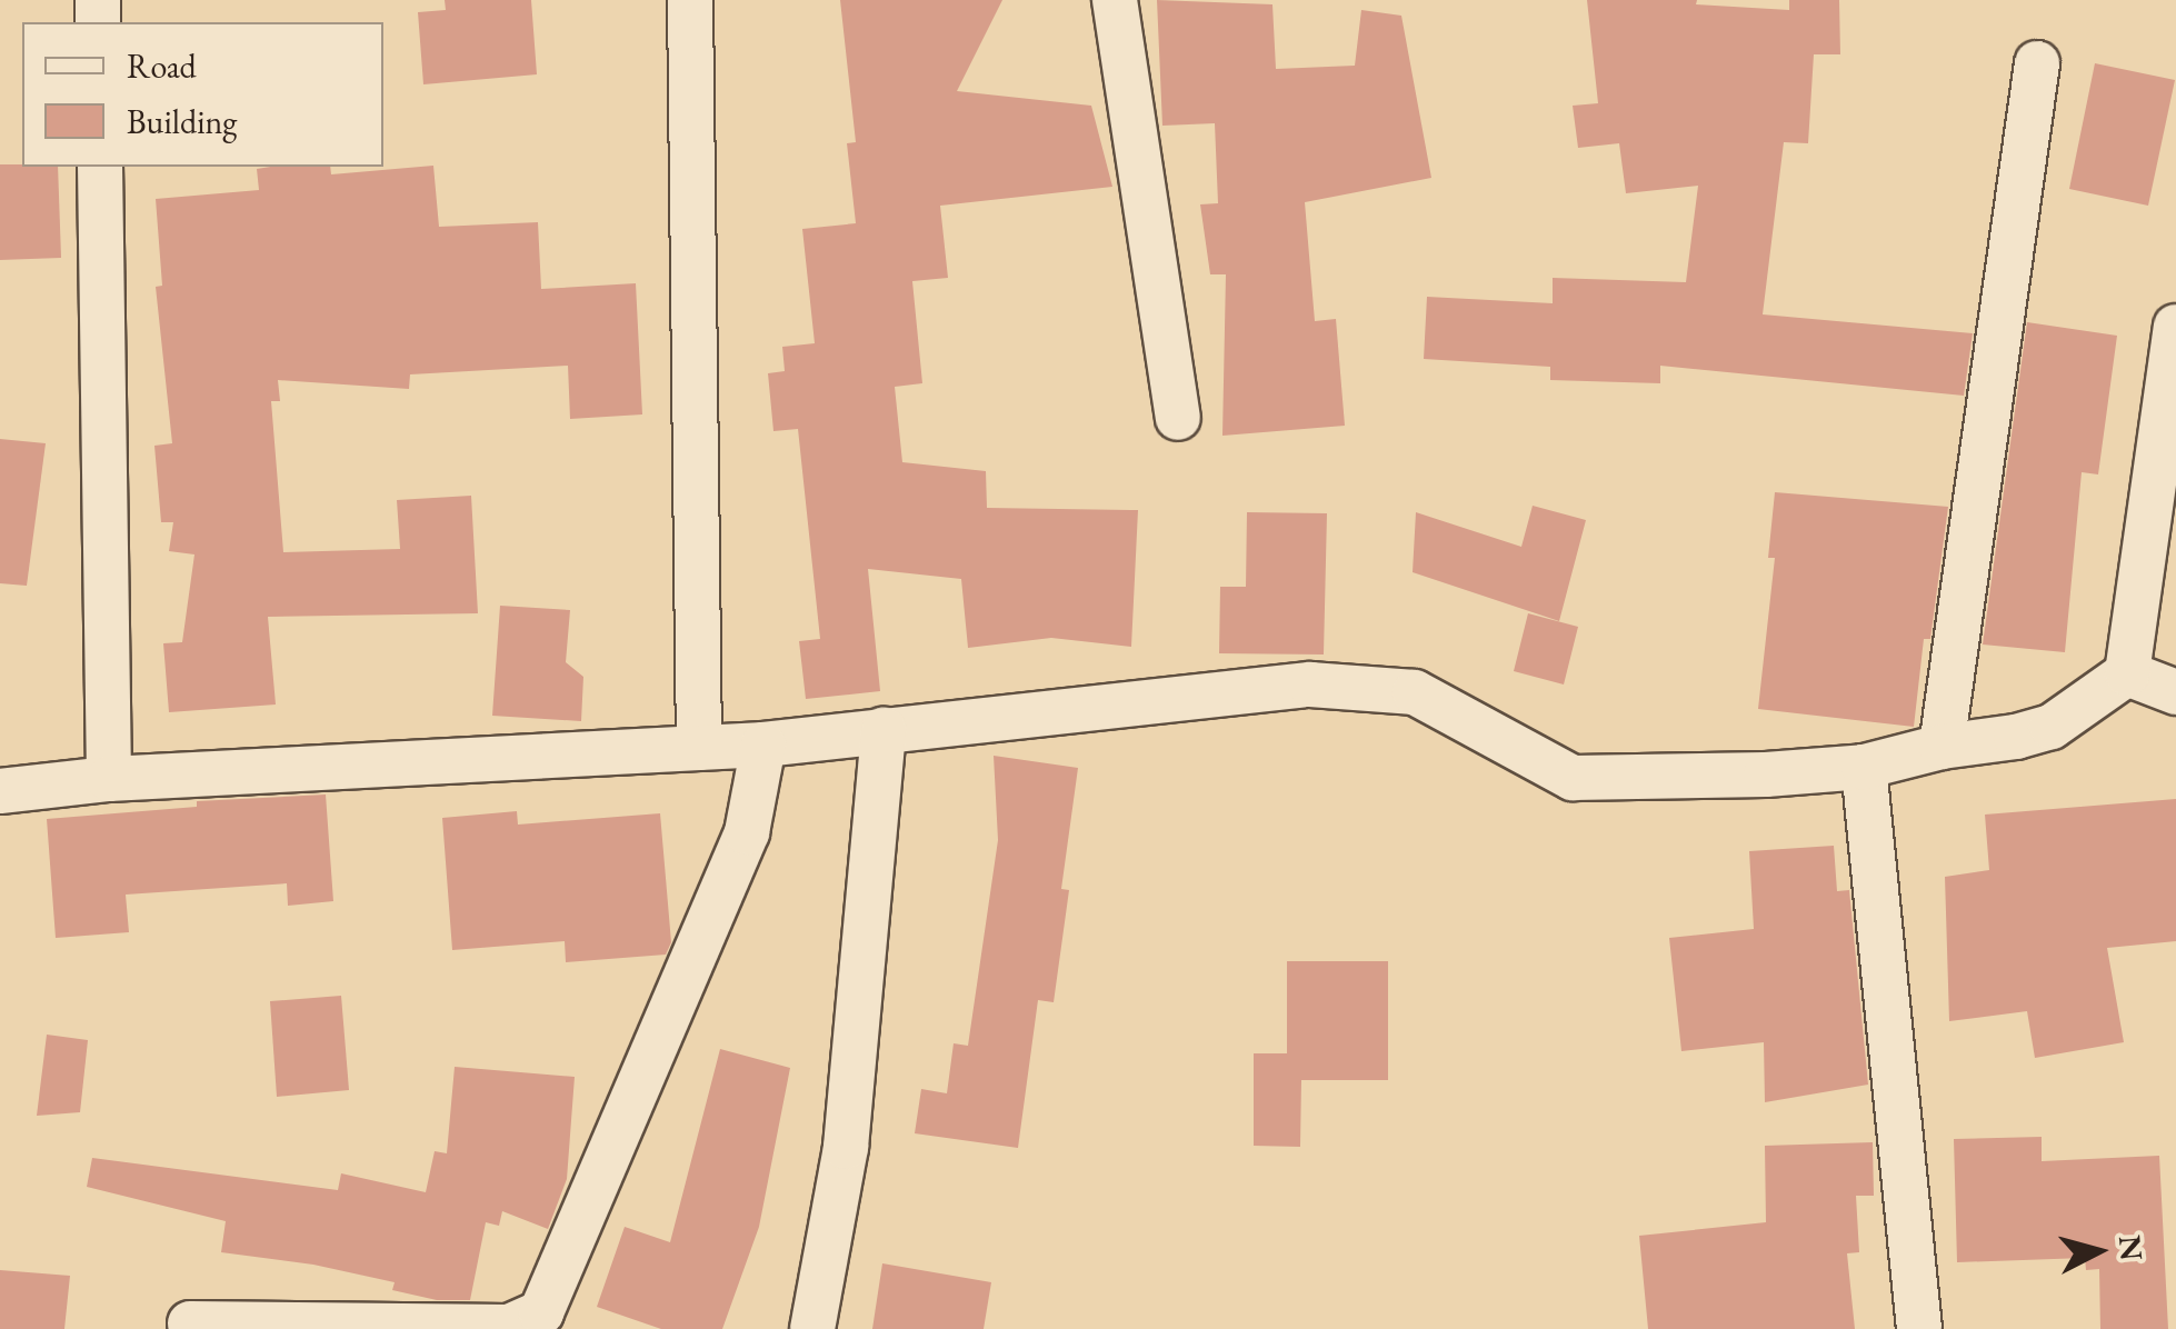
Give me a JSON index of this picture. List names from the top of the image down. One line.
{"legend":["Road","Building"],"north":"right"}
